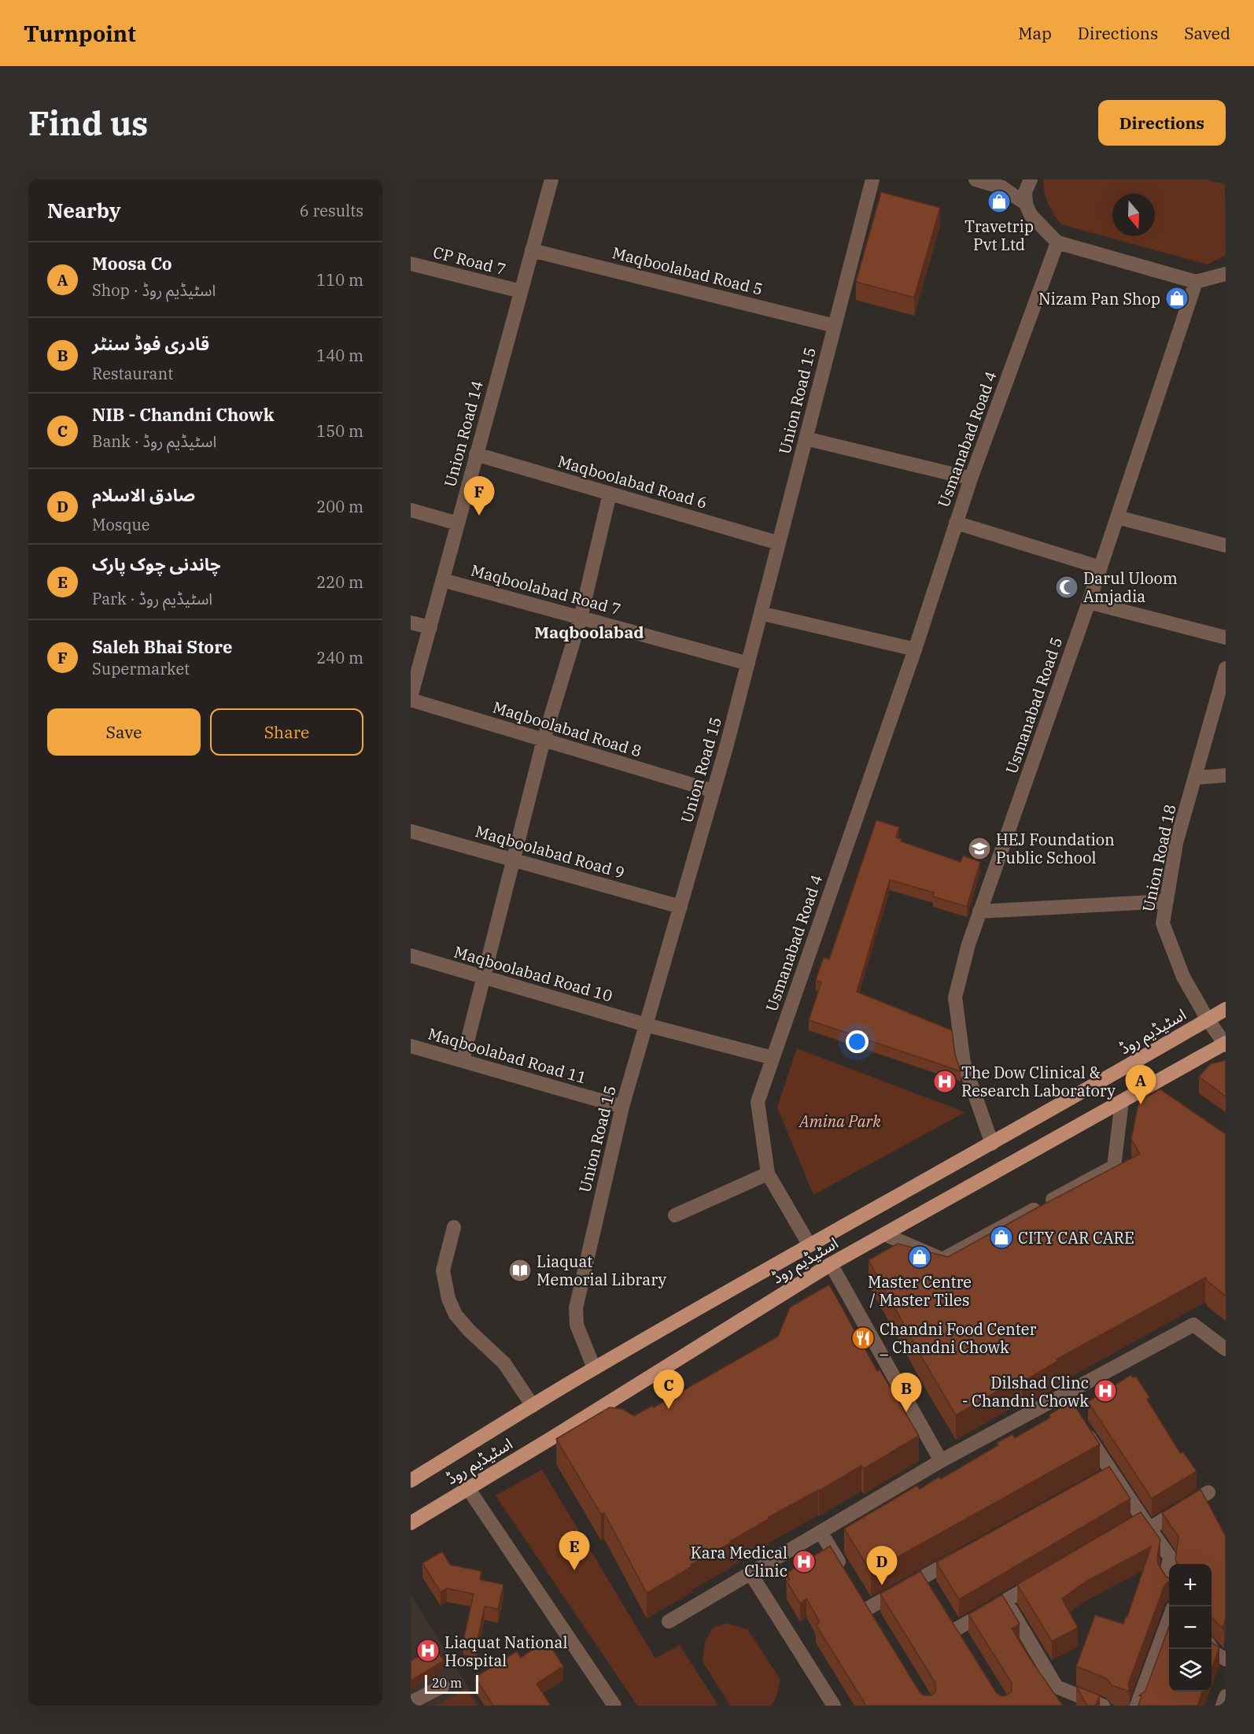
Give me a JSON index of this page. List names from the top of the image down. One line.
{"streets":{"main road":["اسٹیڈیم روڈ"],"street":["CP Road 7","Maqboolabad Road 5","Union Road 15","Union Road 14","Usmanabad Road 4","Maqboolabad Road 6","Maqboolabad Road 7","Usmanabad Road 5","Maqboolabad Road 8","Maqboolabad Road 9","Union Road 18","Maqboolabad Road 10","Maqboolabad Road 11"]},"crossings":[["CP Road 7","Union Road 14"],["Maqboolabad Road 5","Union Road 15"],["Maqboolabad Road 5","Union Road 14"],["Union Road 15","Maqboolabad Road 6"],["Union Road 15","Maqboolabad Road 7"],["Union Road 15","Maqboolabad Road 8"],["Union Road 15","Maqboolabad Road 9"],["Union Road 15","Maqboolabad Road 10"],["Union Road 15","اسٹیڈیم روڈ"],["Union Road 15","Maqboolabad Road 11"],["Union Road 14","Maqboolabad Road 6"],["Union Road 14","Maqboolabad Road 7"],["Union Road 14","Maqboolabad Road 8"],["Usmanabad Road 4","اسٹیڈیم روڈ"],["Usmanabad Road 5","اسٹیڈیم روڈ"],["Union Road 18","اسٹیڈیم روڈ"]],"districts":["Maqboolabad"],"parks":["Amina Park"],"places":{"shop":["Travetrip Pvt Ltd","Nizam Pan Shop","CITY CAR CARE","Master Centre / Master Tiles"],"mosque":["Darul Uloom Amjadia"],"school or university":["HEJ Foundation Public School"],"hospital":["The Dow Clinical & Research Laboratory","Dilshad Clinc - Chandni Chowk","Kara Medical Clinic","Liaquat National Hospital"],"library":["Liaquat Memorial Library"],"restaurant":["Chandni Food Center _ Chandni Chowk"]},"scale_bar":"20 m","north":"bottom","page":{"header":"Turnpoint","nav":["Map","Directions","Saved"],"buttons":["Directions",["Save","Share"]],"title":"Find us","heading":["Nearby","6 results"],"list":[{"mark":"A","name":"Moosa Co","note":"Shop · اسٹیڈیم روڈ","value":"110 m"},{"mark":"B","name":"قادری فوڈ سنٹر","note":"Restaurant","value":"140 m"},{"mark":"C","name":"NIB - Chandni Chowk","note":"Bank · اسٹیڈیم روڈ","value":"150 m"},{"mark":"D","name":"صادق الاسلام","note":"Mosque","value":"200 m"},{"mark":"E","name":"چاندنی چوک پارک","note":"Park · اسٹیڈیم روڈ","value":"220 m"},{"mark":"F","name":"Saleh Bhai Store","note":"Supermarket","value":"240 m"}],"pins":["F","A","C","B","E","D"],"map_buttons":["+","−"],"scale":"20 m"}}
